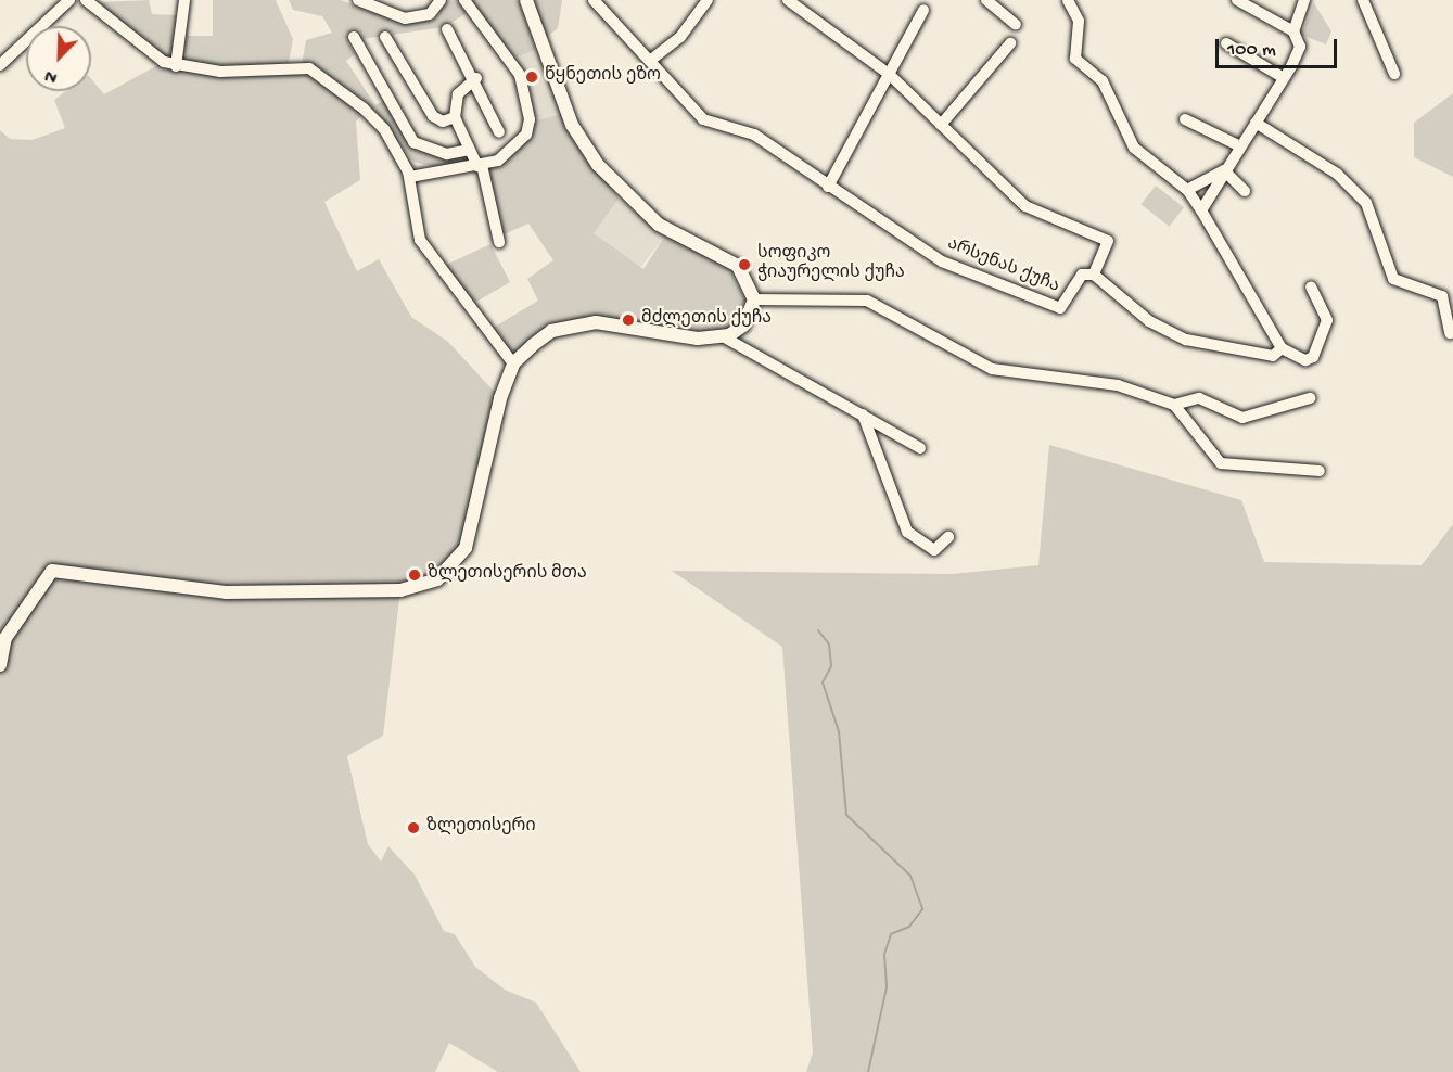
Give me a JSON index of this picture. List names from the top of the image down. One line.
{"streets":{"street":["არსენას ქუჩა"]},"places":["წყნეთის ეზო","სოფიკო ჭიაურელის ქუჩა","მძლეთის ქუჩა","ზლეთისერის მთა","ზლეთისერი"],"scale_bar":"100 m","north":"bottom left"}
